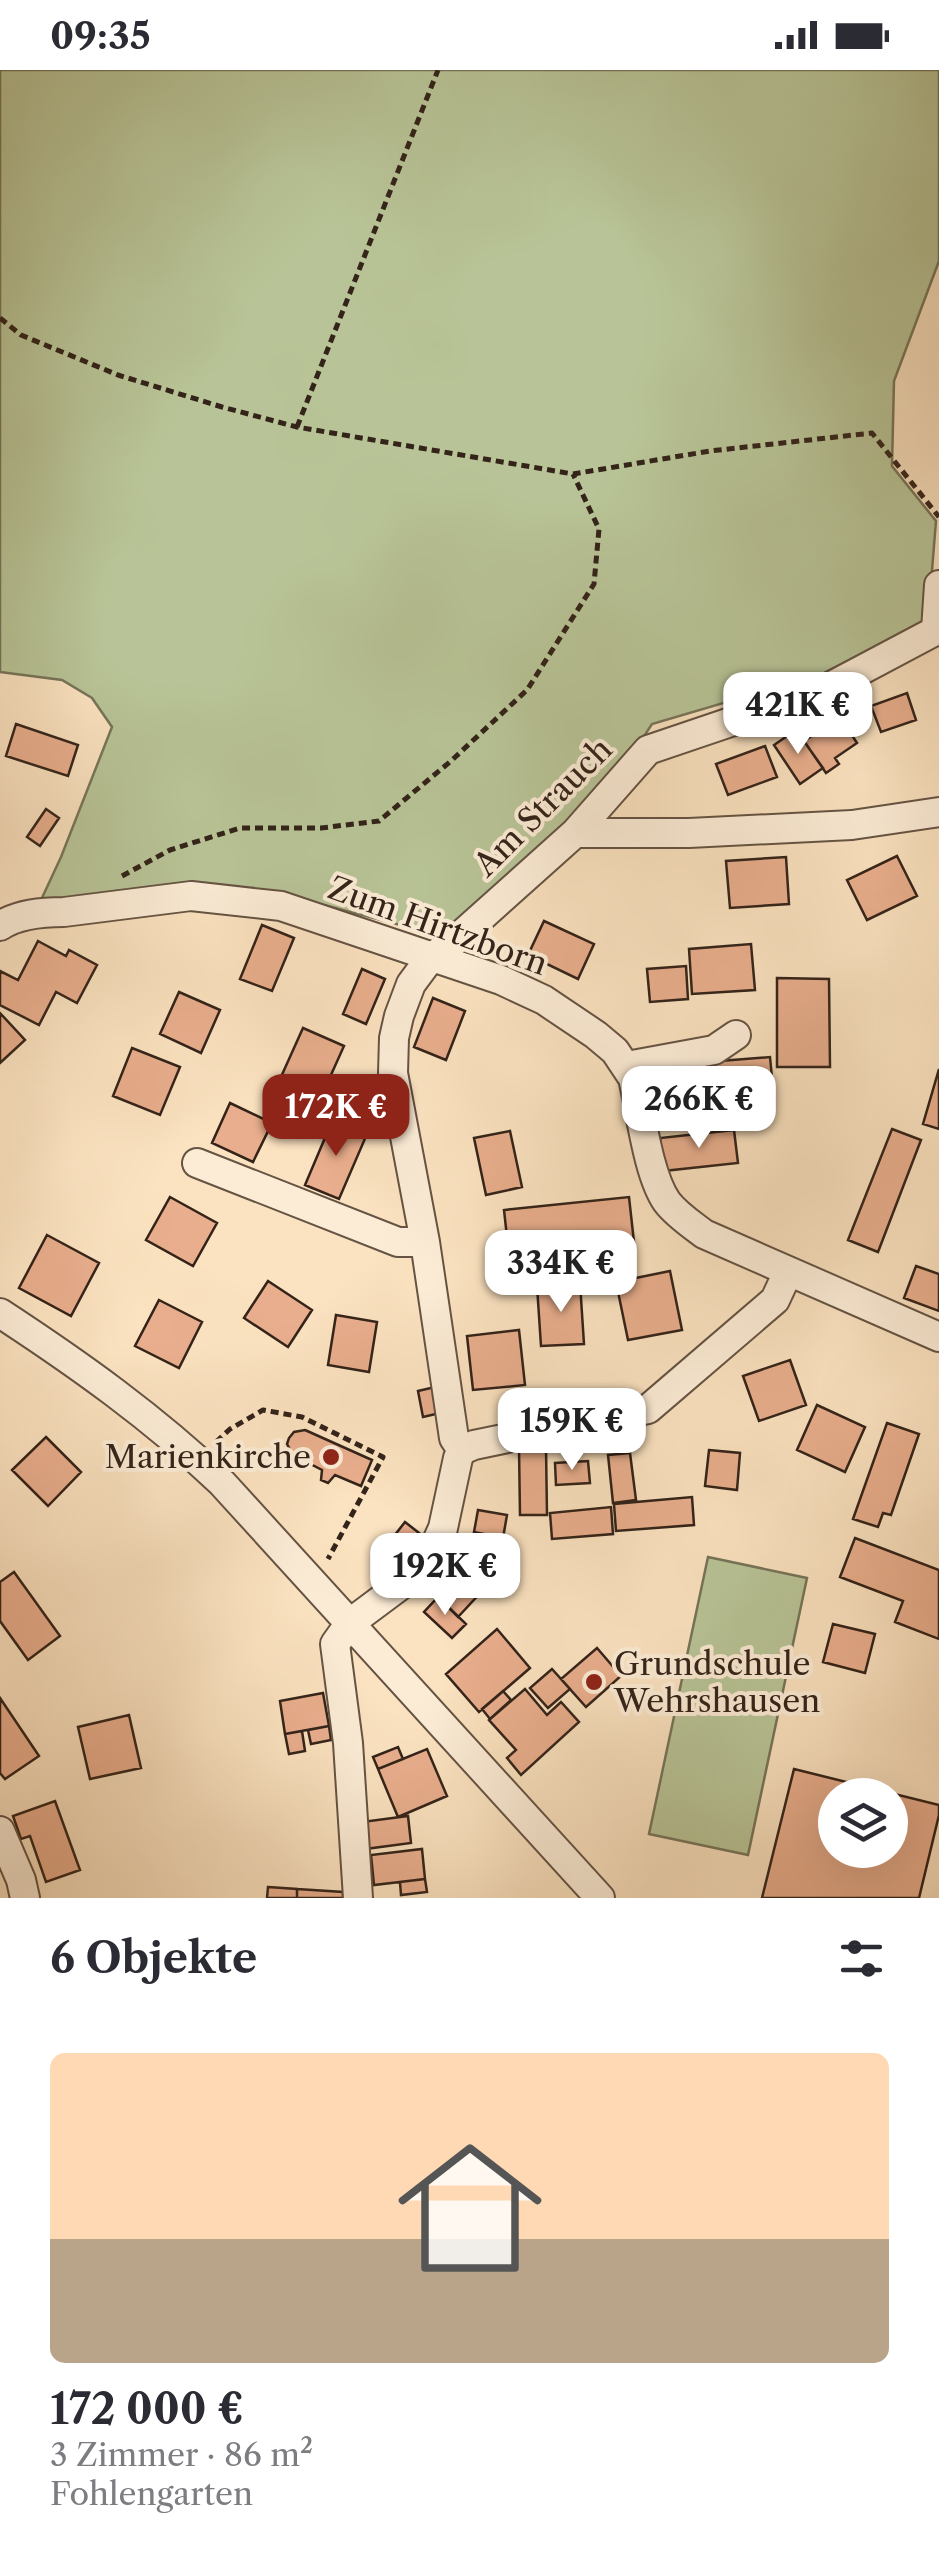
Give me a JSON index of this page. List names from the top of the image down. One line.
{"streets":{"street":["Am Strauch","Zum Hirtzborn"]},"crossings":[["Am Strauch","Zum Hirtzborn"]],"places":["Marienkirche","Grundschule Wehrshausen"],"page":{"status":"09:35","price":["421K €","266K €","172K €","334K €","159K €","192K €"],"heading":"6 Objekte","list":[{"name":"172 000 €","note":"3 Zimmer · 86 m² · Fohlengarten"}]}}
